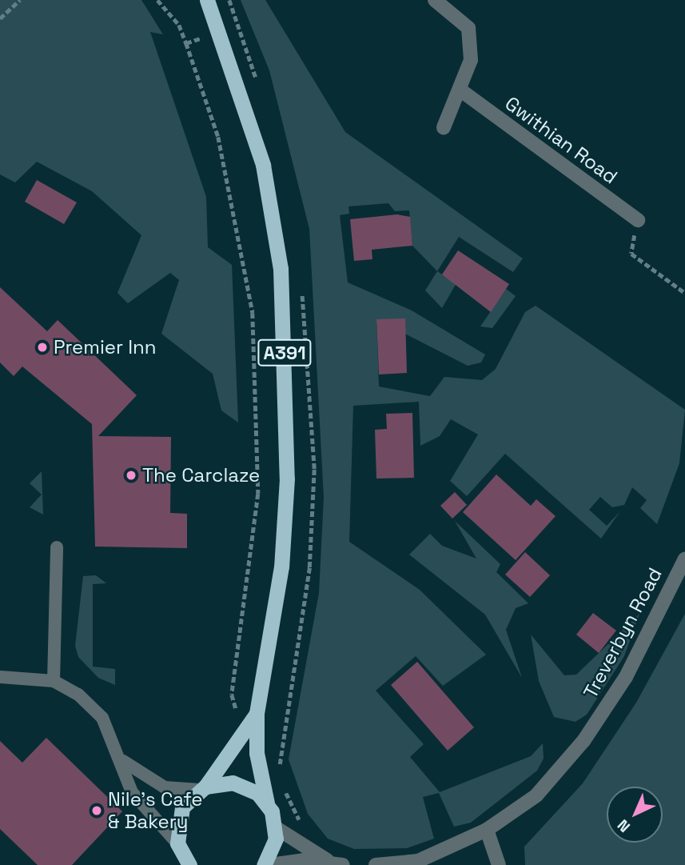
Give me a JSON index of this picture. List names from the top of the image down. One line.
{"streets":{"highway":["A391"],"street":["Gwithian Road","Treverbyn Road"]},"places":["Premier Inn","The Carclaze","Nile's Cafe & Bakery"],"north":"bottom left"}
